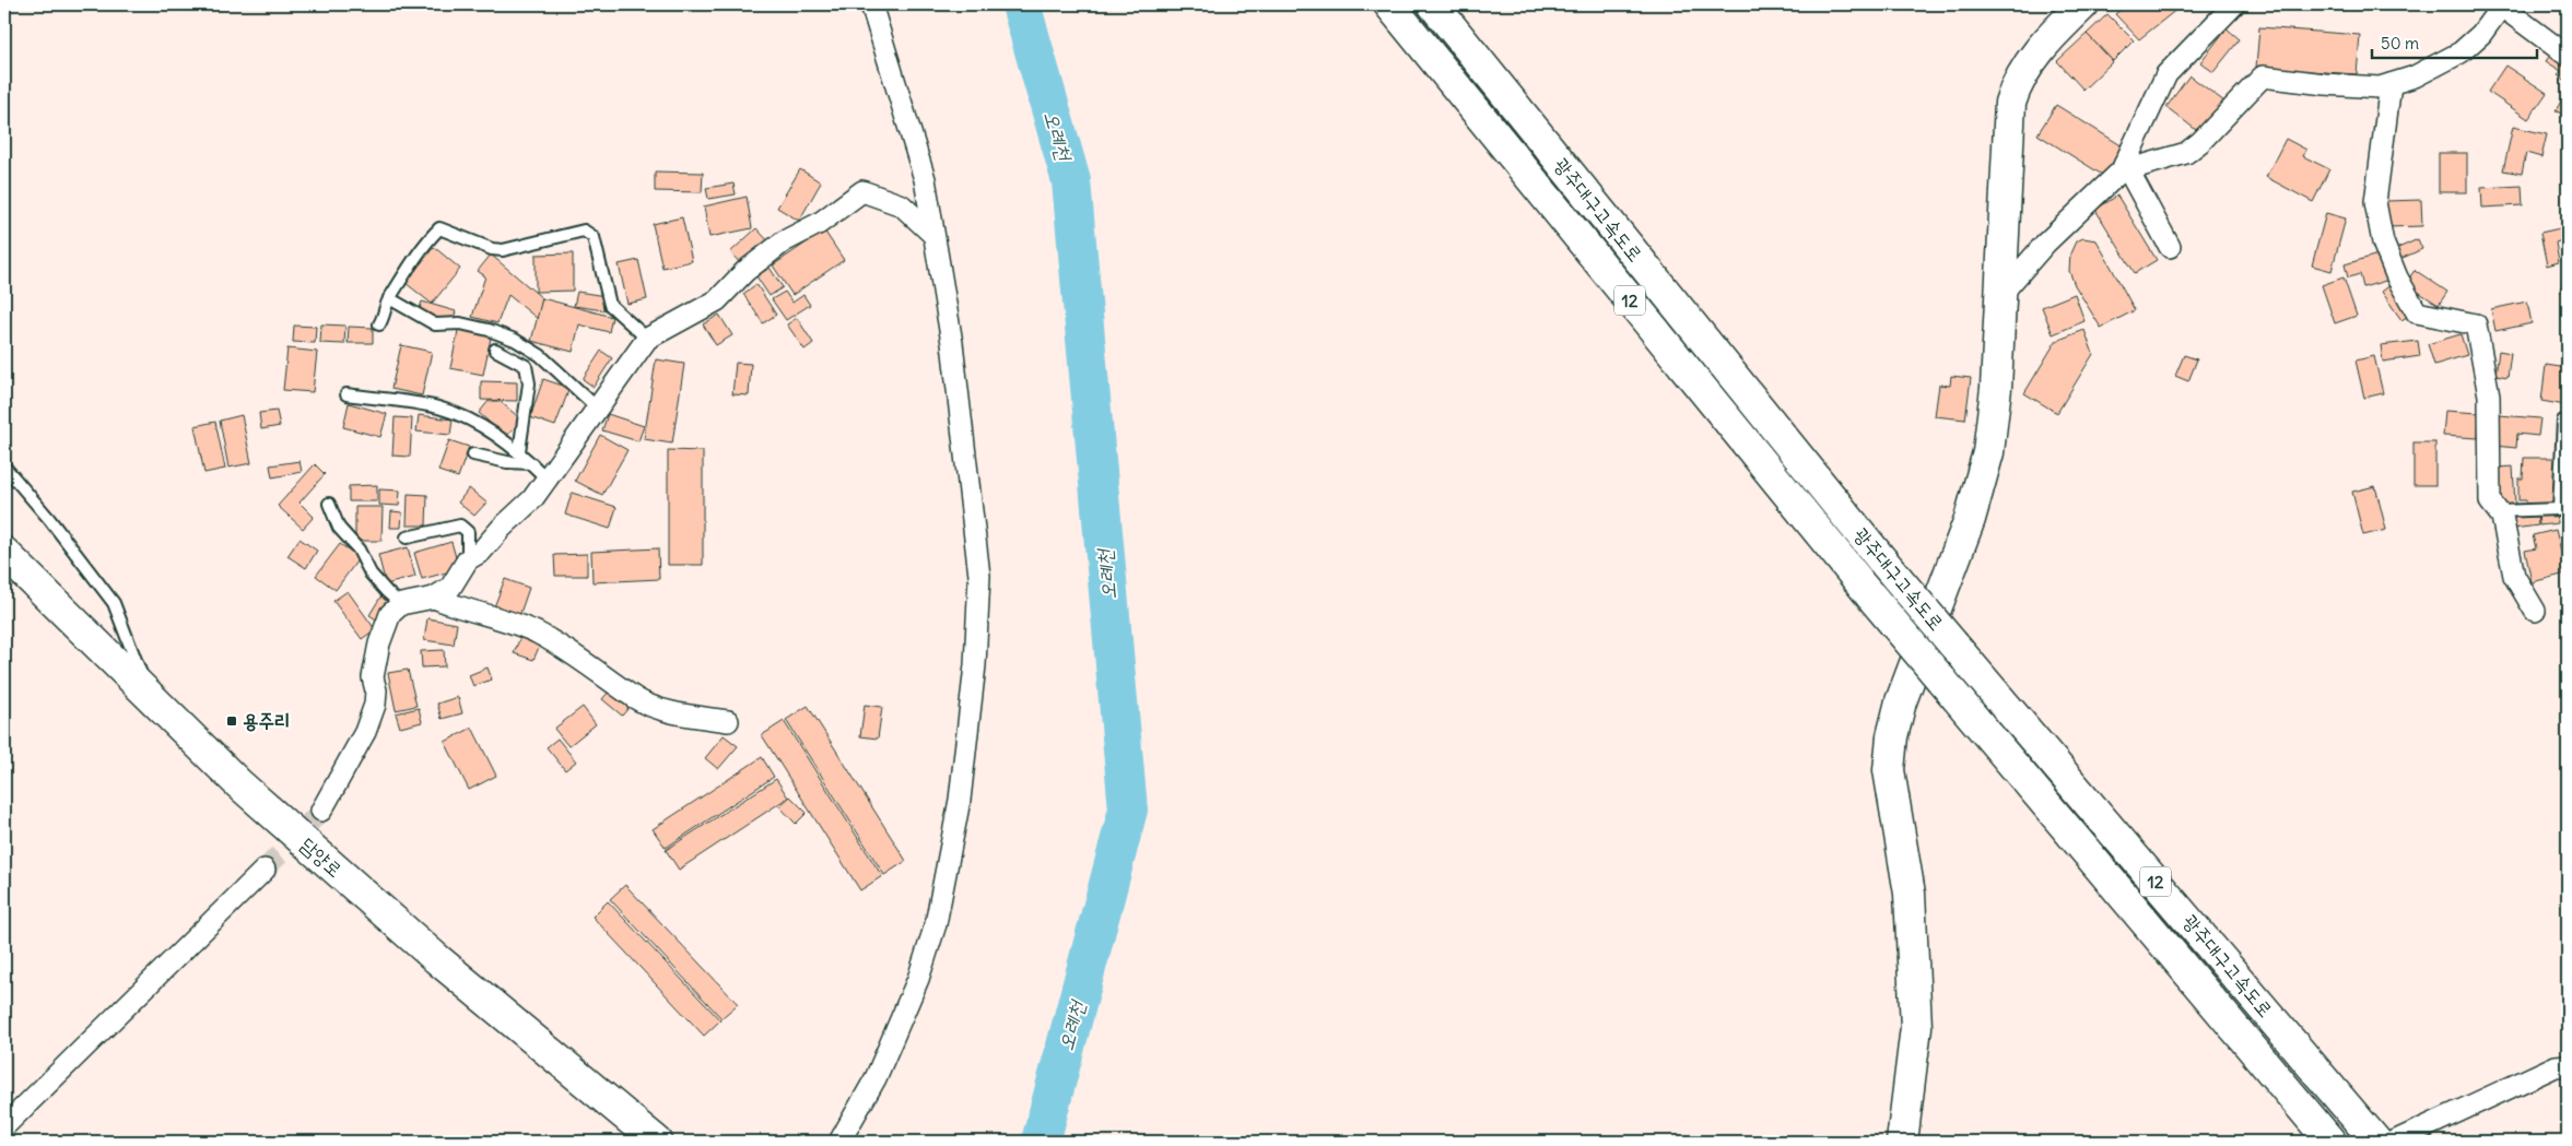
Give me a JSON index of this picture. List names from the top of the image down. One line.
{"streets":{"main road":["광주대구고속도로","12","담양로"]},"water":["오례천"],"places":{"transit":["용주리"]},"scale_bar":"50 m"}
